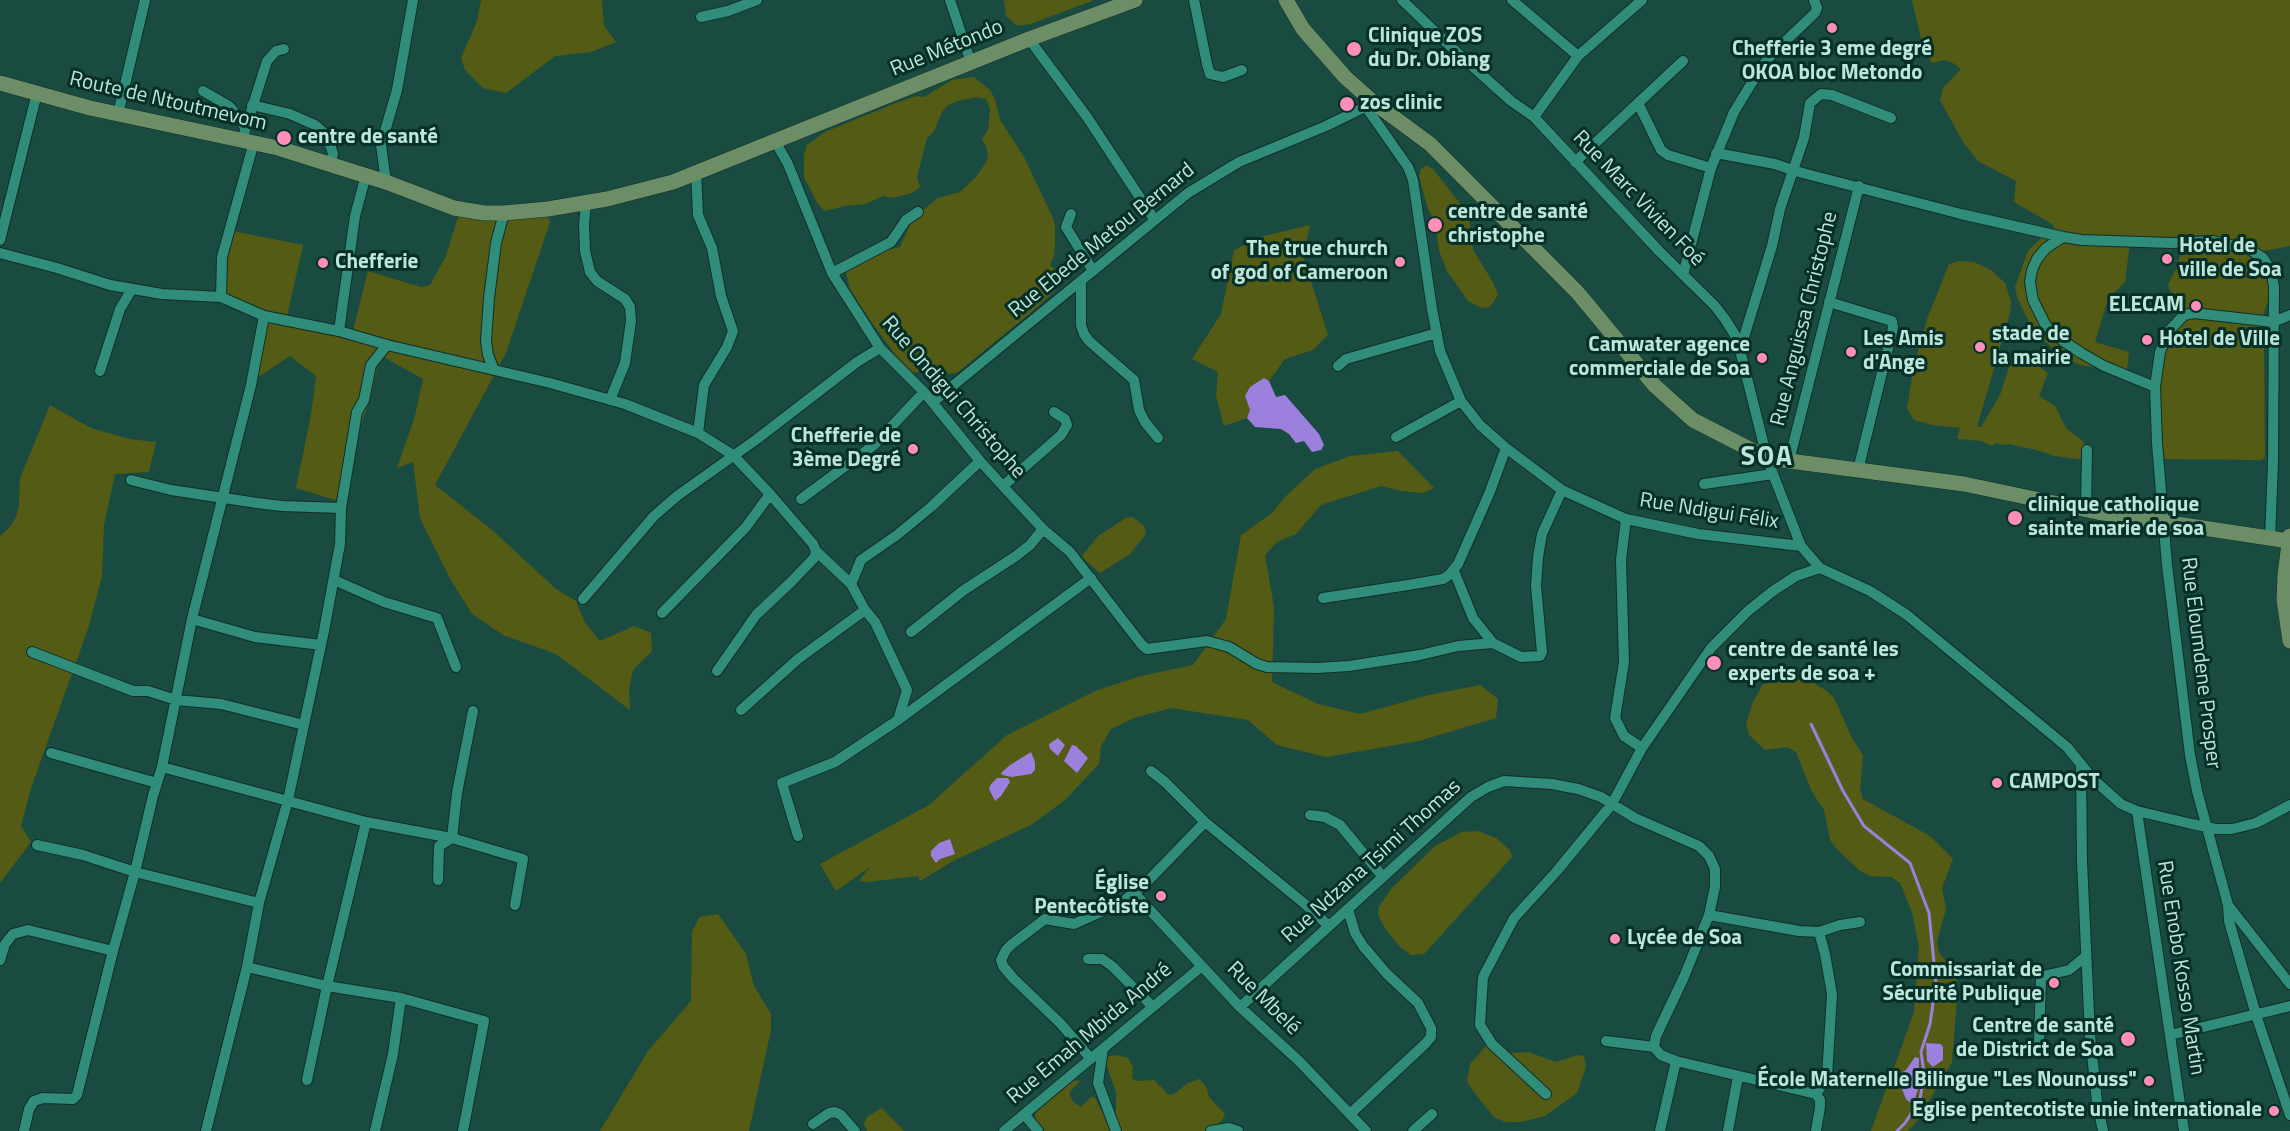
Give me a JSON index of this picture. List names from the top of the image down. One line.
{"streets":{"street":["Rue Métondo","Route de Ntoutmevom","Rue Marc Vivien Foé","Rue Ebede Metou Bernard","Rue Anguissa Christophe","Rue Ondigui Christophe","Rue Ndigui Félix","Rue Eloumdene Prosper","Rue Ndzana Tsimi Thomas","Rue Enobo Kosso Martin","Rue Mbelé","Rue Emah Mbida André"]},"crossings":[["Rue Métondo","Route de Ntoutmevom"],["Rue Métondo","Rue Ondigui Christophe"],["Route de Ntoutmevom","Rue Ondigui Christophe"],["Rue Marc Vivien Foé","Rue Ndigui Félix"],["Rue Ebede Metou Bernard","Rue Ondigui Christophe"],["Rue Ebede Metou Bernard","Rue Ndigui Félix"],["Rue Ndzana Tsimi Thomas","Rue Mbelé"],["Rue Mbelé","Rue Emah Mbida André"]],"districts":["SOA"],"places":["Chefferie 3 eme degré OKOA bloc Metondo","Clinique ZOS du Dr. Obiang","zos clinic","centre de santé","centre de santé christophe","Hotel de ville de Soa","The true church of god of Cameroon","Chefferie","ELECAM","Hotel de Ville","stade de la mairie","Les Amis d'Ange","Camwater agence commerciale de Soa","Chefferie de 3ème Degré","clinique catholique sainte marie de soa","centre de santé les experts de soa +","CAMPOST","Église Pentecôtiste","Lycée de Soa","Commissariat de Sécurité Publique","Centre de santé de District de Soa","École Maternelle Bilingue \"Les Nounouss\"","Eglise pentecotiste unie internationale"]}
